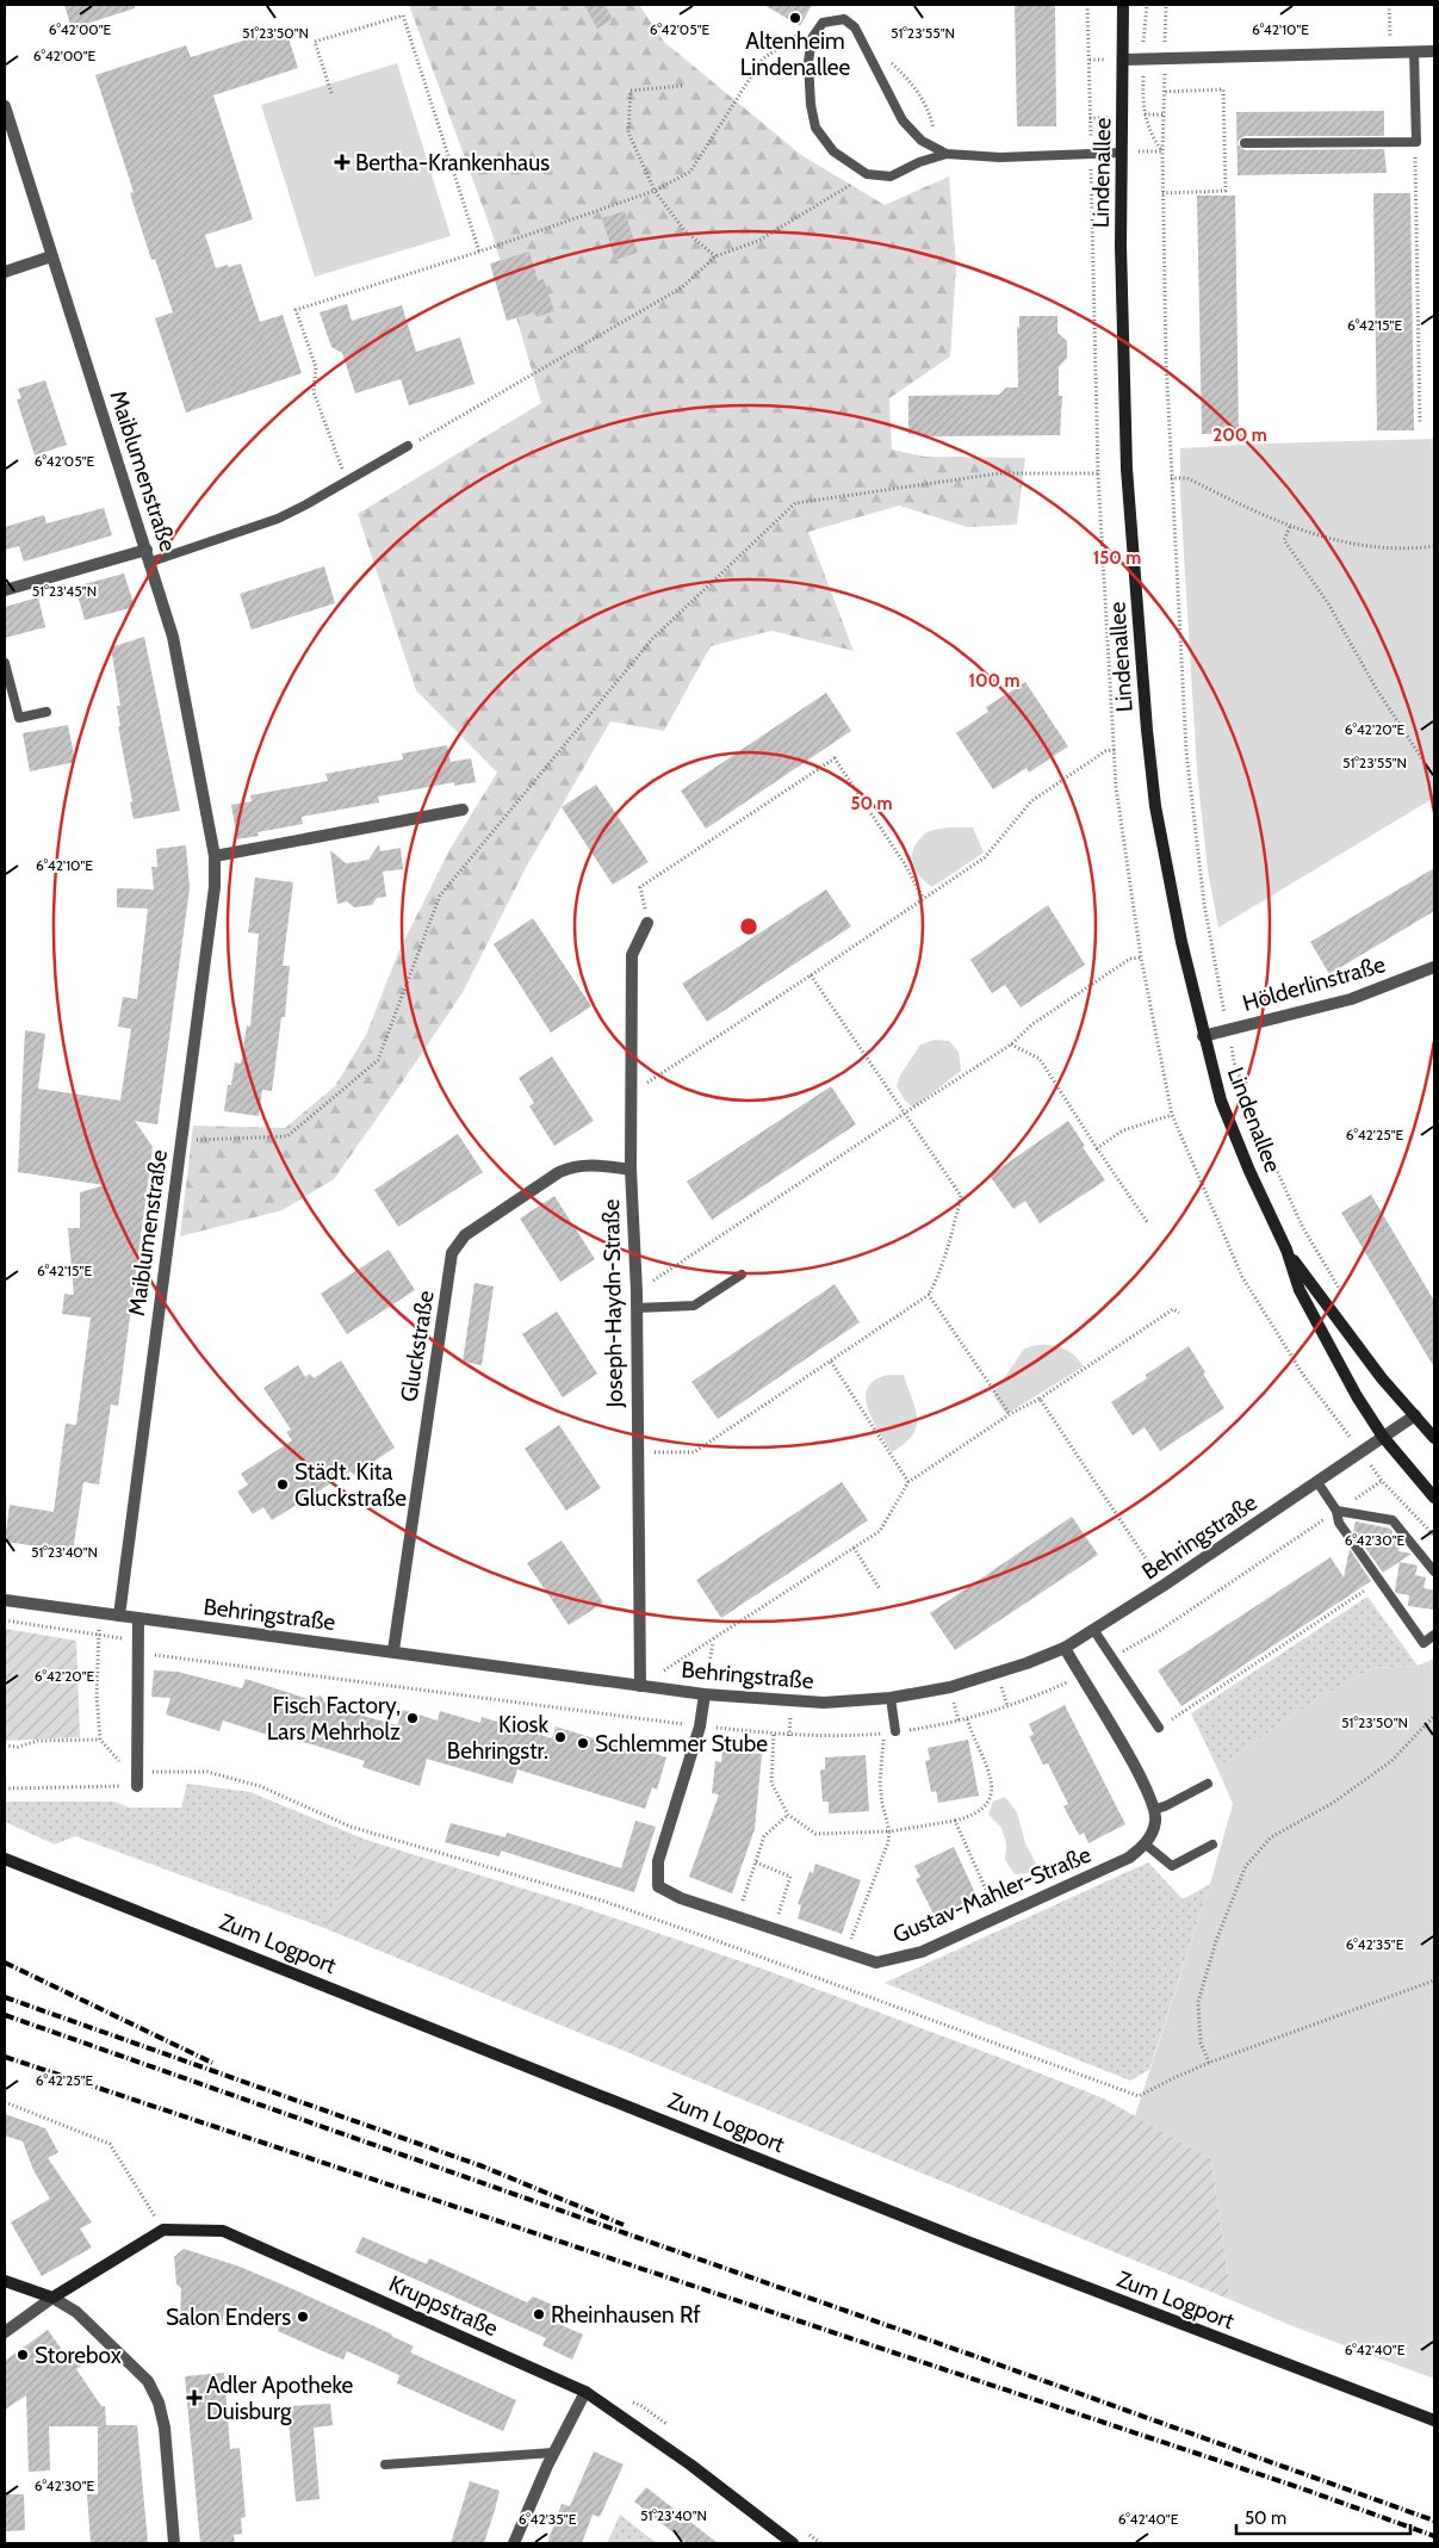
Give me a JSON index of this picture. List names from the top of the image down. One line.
{"streets":{"street":["Lindenallee","Maiblumenstraße","Hölderlinstraße","Joseph-Haydn-Straße","Gluckstraße","Behringstraße","Gustav-Mahler-Straße","Zum Logport","Kruppstraße"]},"crossings":[["Lindenallee","Hölderlinstraße"],["Lindenallee","Behringstraße"],["Maiblumenstraße","Behringstraße"],["Joseph-Haydn-Straße","Gluckstraße"],["Joseph-Haydn-Straße","Behringstraße"],["Gluckstraße","Behringstraße"],["Behringstraße","Gustav-Mahler-Straße"]],"places":{"other":["Altenheim Lindenallee","Städt. Kita Gluckstraße","Fisch Factory, Lars Mehrholz","Kiosk Behringstr.","Schlemmer Stube","Rheinhausen Rf","Salon Enders","Storebox"],"health":["Bertha-Krankenhaus","Adler Apotheke Duisburg"]},"scale_bar":"50 m","coordinates":["6°42'05\"E","6°42'00\"E","6°42'10\"E","51°23'50\"N","51°23'55\"N","6°42'15\"E","51°23'45\"N","6°42'20\"E","6°42'25\"E","6°42'30\"E","51°23'40\"N","6°42'35\"E","6°42'40\"E"],"rings":["200 m","150 m","100 m","50 m"]}
